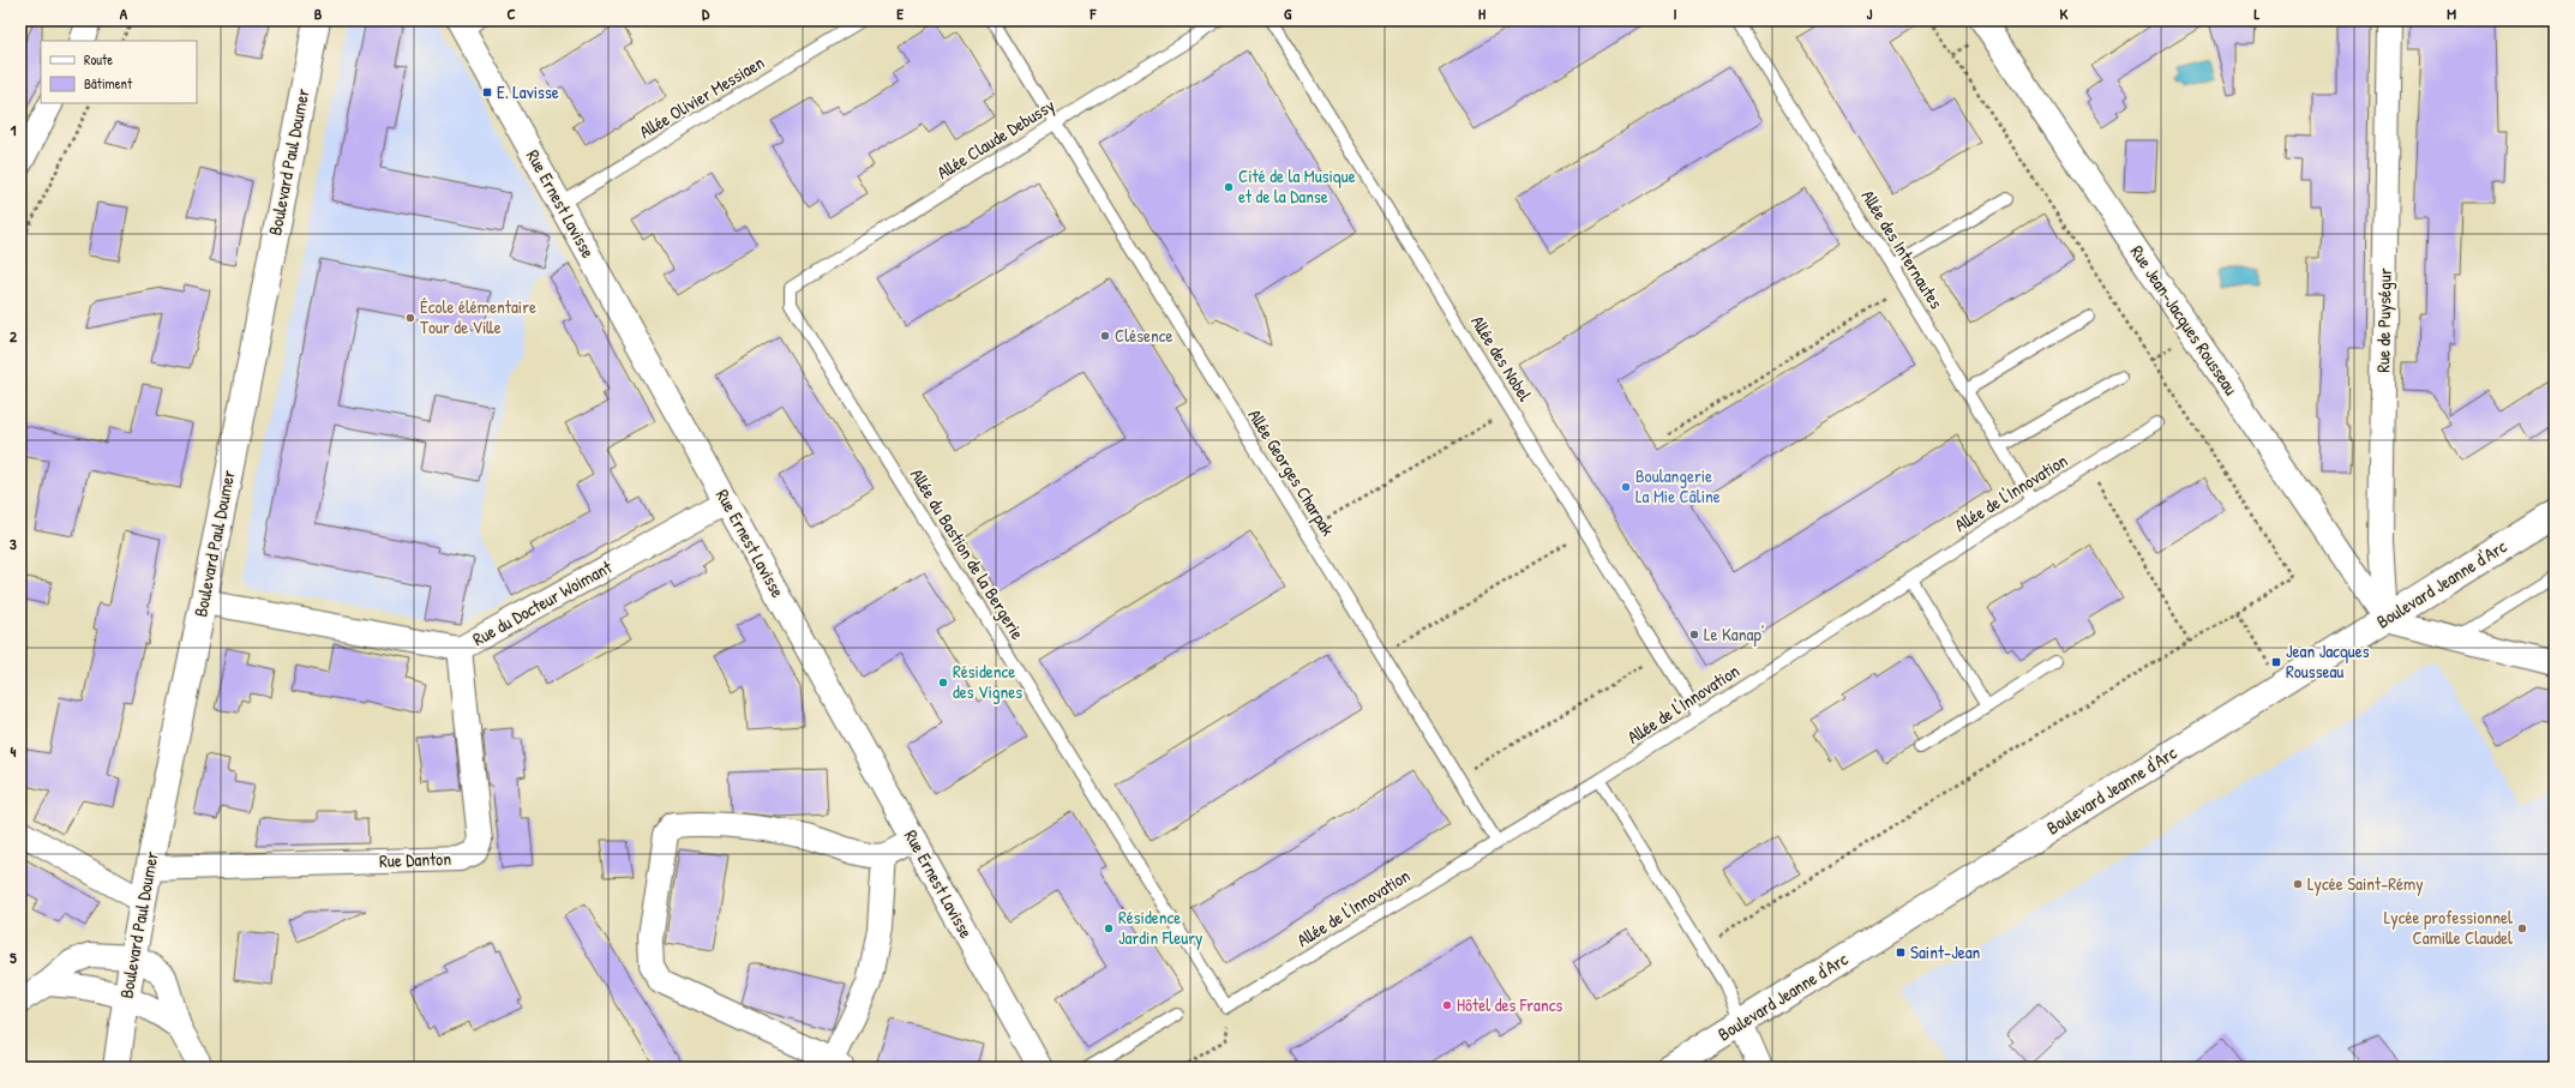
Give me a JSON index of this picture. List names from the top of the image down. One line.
{"streets":{"main road":["Boulevard Paul Doumer","Boulevard Jeanne d'Arc"],"street":["Rue Ernest Lavisse","Rue Jean-Jacques Rousseau","Rue de Puységur","Rue du Docteur Woimant","Rue Danton"],"lane":["Allée Olivier Messiaen","Allée Claude Debussy","Allée des Internautes","Allée des Nobel","Allée Georges Charpak","Allée de l'Innovation","Allée du Bastion de la Bergerie"]},"crossings":[["Allée Olivier Messiaen","Rue Ernest Lavisse"],["Allée Claude Debussy","Allée Georges Charpak"],["Allée Claude Debussy","Allée du Bastion de la Bergerie"],["Boulevard Paul Doumer","Rue du Docteur Woimant"],["Boulevard Paul Doumer","Rue Danton"],["Rue Ernest Lavisse","Rue du Docteur Woimant"],["Allée des Internautes","Allée de l'Innovation"],["Rue Jean-Jacques Rousseau","Rue de Puységur"],["Rue Jean-Jacques Rousseau","Boulevard Jeanne d'Arc"],["Rue de Puységur","Boulevard Jeanne d'Arc"],["Allée des Nobel","Allée de l'Innovation"],["Allée Georges Charpak","Allée de l'Innovation"],["Allée de l'Innovation","Allée du Bastion de la Bergerie"],["Rue du Docteur Woimant","Rue Danton"]],"places":{"transit":["E. Lavisse","Jean Jacques Rousseau","Saint-Jean"],"other":["Cité de la Musique et de la Danse","École élémentaire Tour de Ville","Clésence","Boulangerie La Mie Câline","Le Kanap'","Résidence des Vignes","Lycée Saint-Rémy","Résidence Jardin Fleury","Lycée professionnel Camille Claudel","Hôtel des Francs"]},"legend":["Route","Bâtiment"],"grid":{"columns":["A","B","C","D","E","F","G","H","I","J","K","L","M"],"rows":["1","2","3","4","5"]}}
